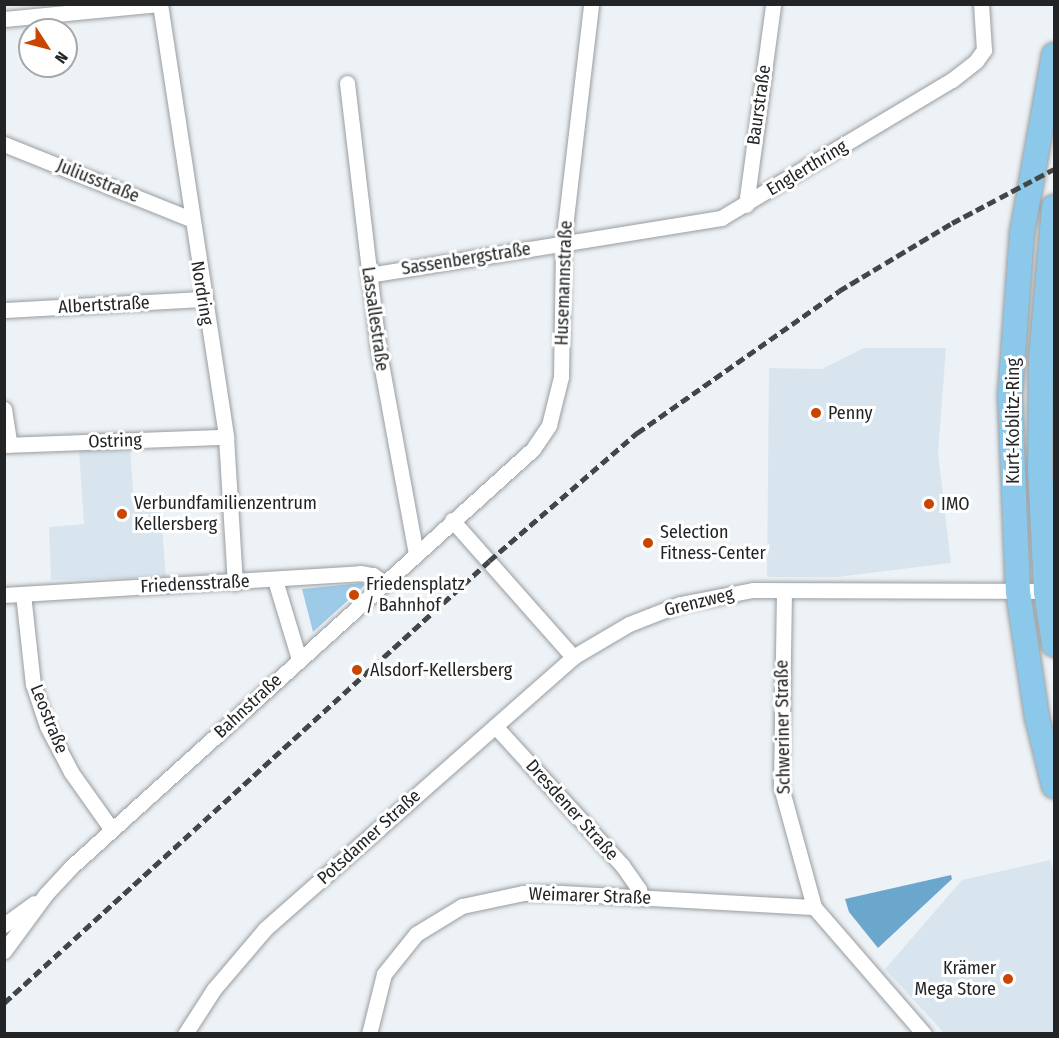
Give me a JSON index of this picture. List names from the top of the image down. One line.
{"streets":{"main road":["Kurt-Koblitz-Ring"],"street":["Baurstraße","Englerthring","Juliusstraße","Sassenbergstraße","Husemannstraße","Nordring","Albertstraße","Lassallestraße","Ostring","Friedensstraße","Grenzweg","Bahnstraße","Leostraße","Schweriner Straße","Dresdener Straße","Potsdamer Straße","Weimarer Straße"]},"crossings":[["Baurstraße","Englerthring"],["Englerthring","Sassenbergstraße"],["Englerthring","Husemannstraße"],["Juliusstraße","Nordring"],["Sassenbergstraße","Husemannstraße"],["Sassenbergstraße","Lassallestraße"],["Husemannstraße","Bahnstraße"],["Nordring","Albertstraße"],["Nordring","Ostring"],["Nordring","Friedensstraße"],["Lassallestraße","Bahnstraße"],["Kurt-Koblitz-Ring","Grenzweg"],["Friedensstraße","Bahnstraße"],["Friedensstraße","Leostraße"],["Grenzweg","Schweriner Straße"],["Grenzweg","Potsdamer Straße"],["Bahnstraße","Leostraße"],["Schweriner Straße","Weimarer Straße"],["Dresdener Straße","Potsdamer Straße"],["Dresdener Straße","Weimarer Straße"]],"places":["Penny","IMO","Verbundfamilienzentrum Kellersberg","Selection Fitness-Center","Friedensplatz / Bahnhof","Alsdorf-Kellersberg","Krämer Mega Store"],"north":"bottom right"}
